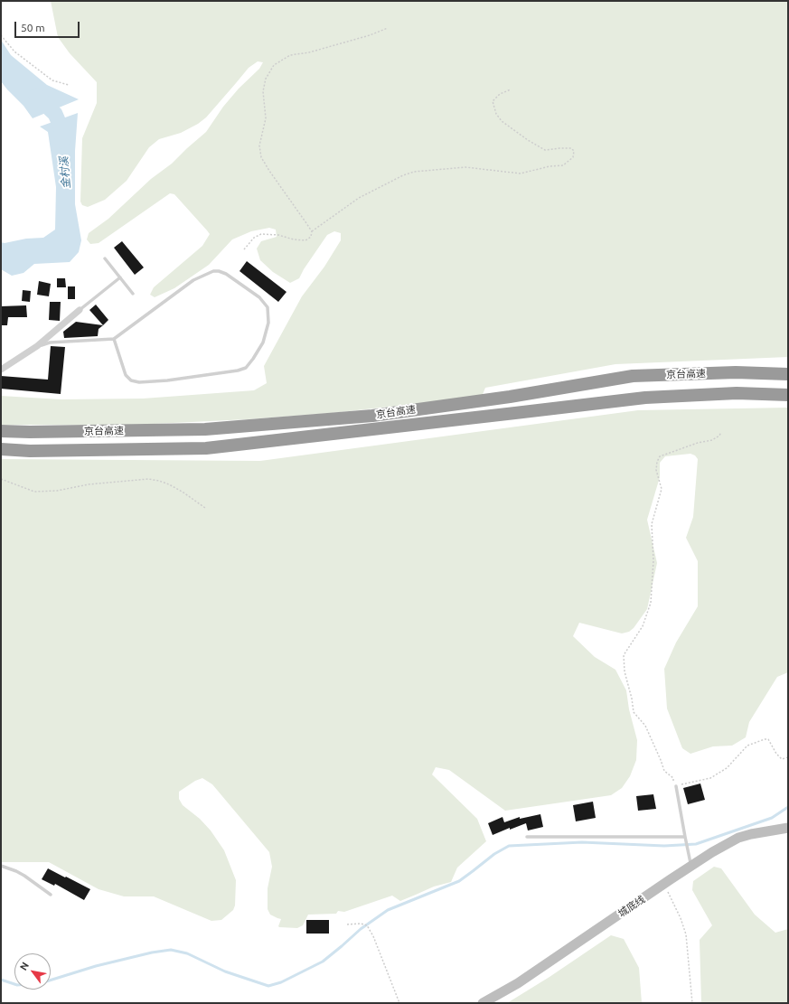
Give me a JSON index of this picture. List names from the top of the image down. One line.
{"streets":{"highway":["京台高速"],"main road":["城底线"]},"water":["金村溪"],"scale_bar":"50 m","north":"top left"}
